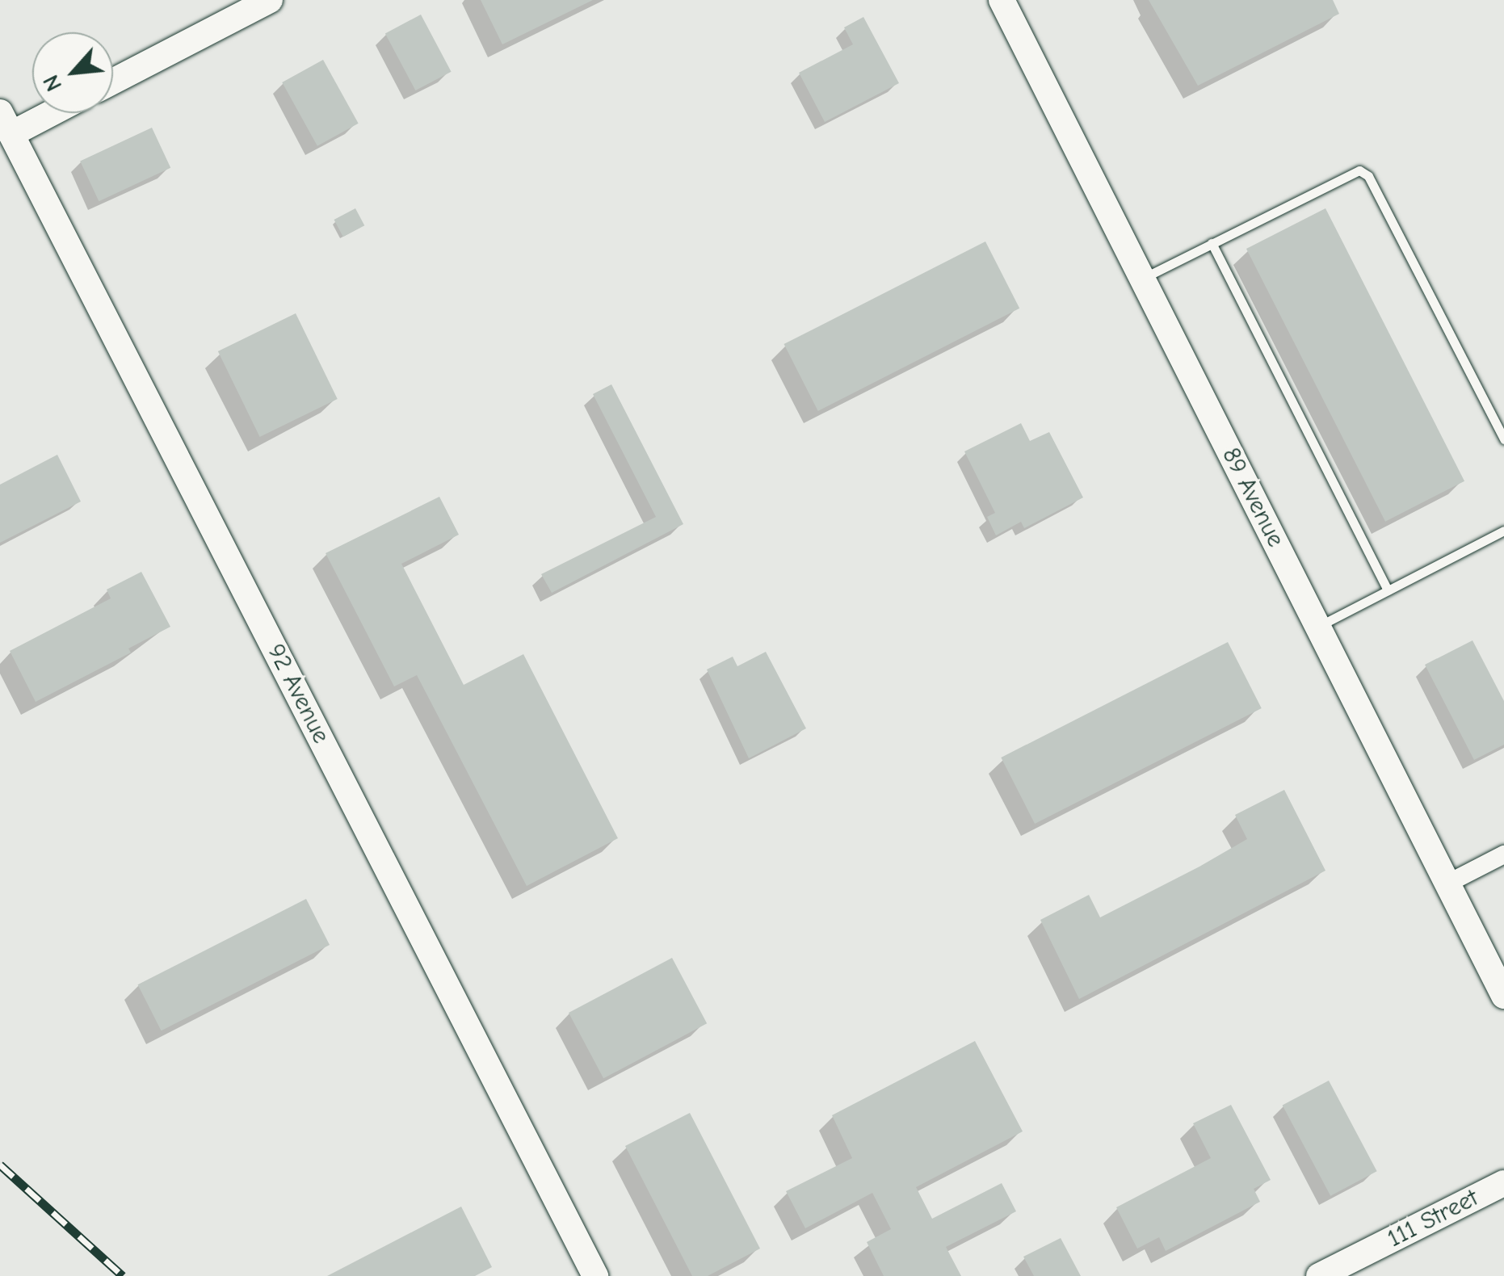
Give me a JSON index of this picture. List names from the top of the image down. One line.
{"streets":{"street":["89 Avenue","92 Avenue","111 Street"]},"north":"bottom left"}
